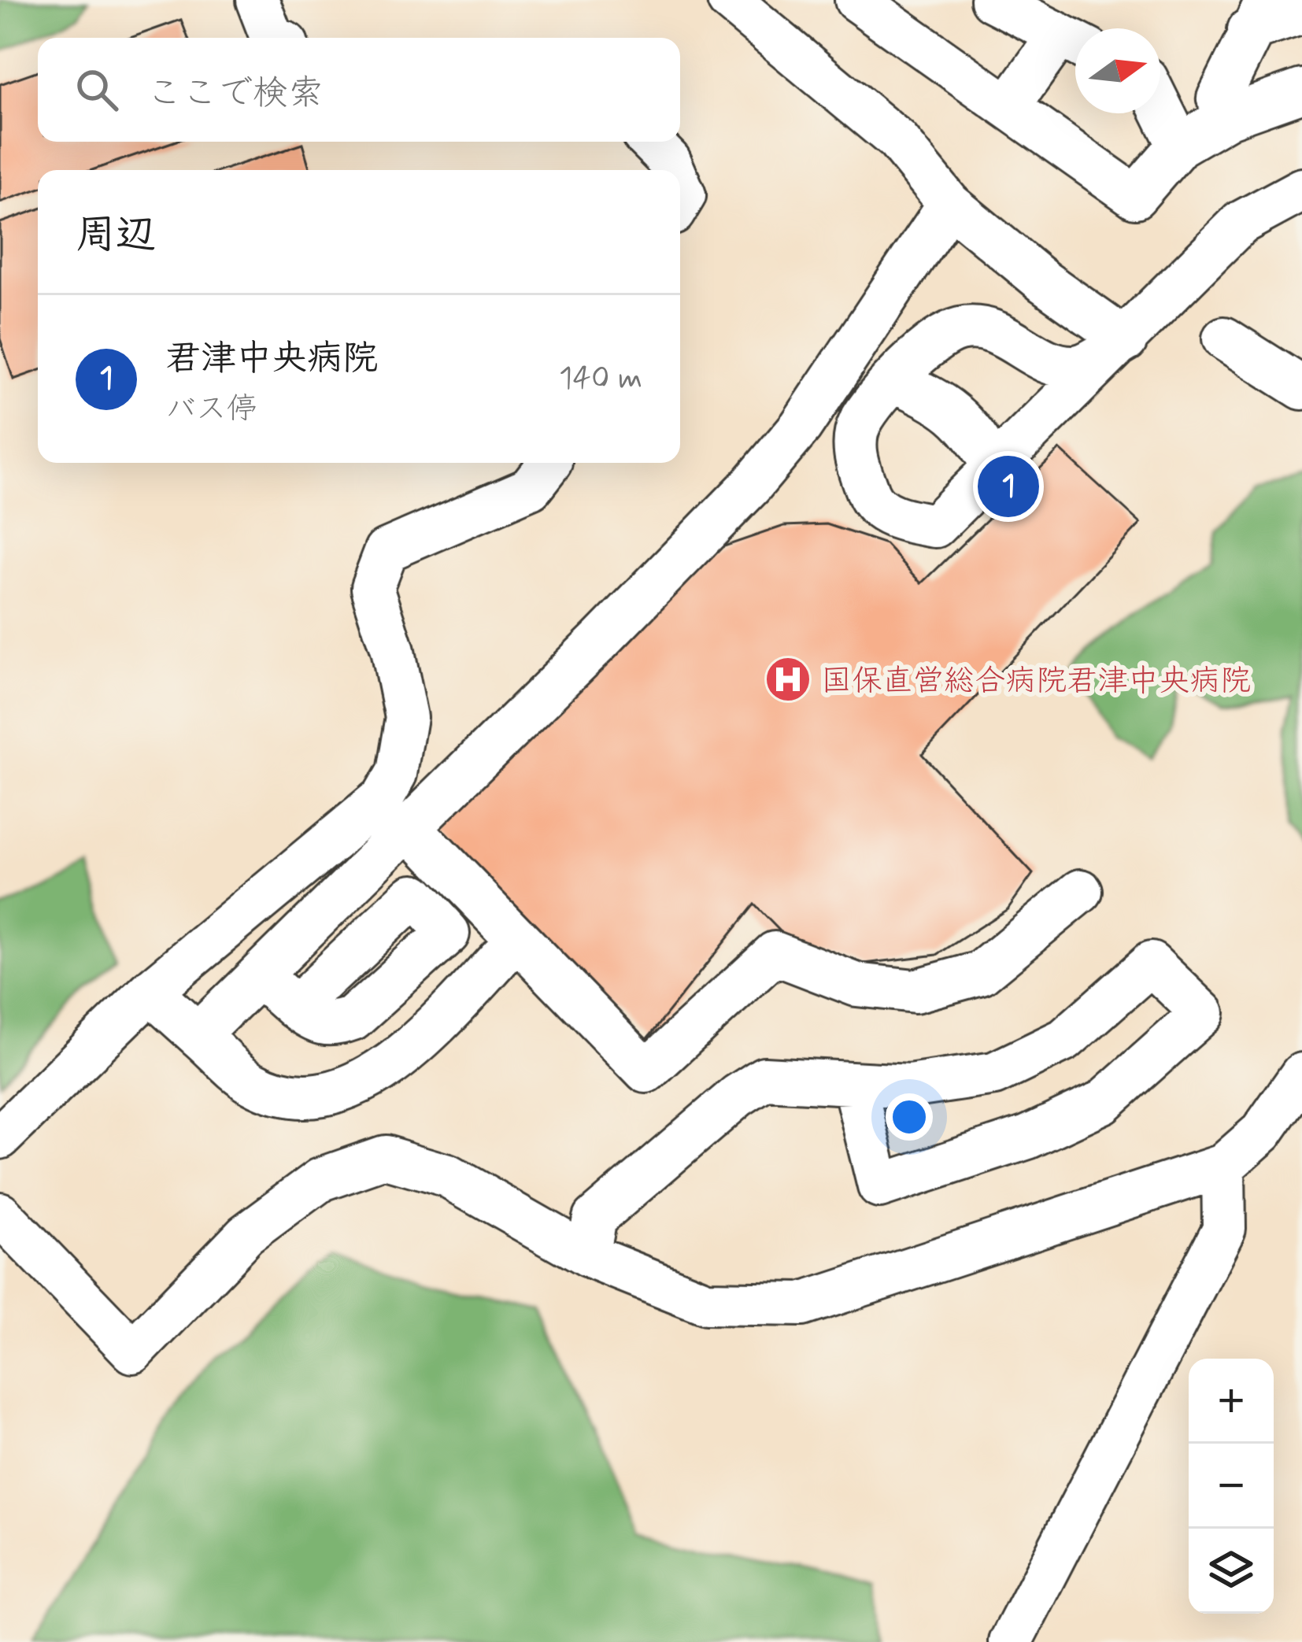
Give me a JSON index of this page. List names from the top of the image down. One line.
{"places":{"hospital":["国保直営総合病院君津中央病院"]},"north":"right","page":{"search":"ここで検索","heading":"周辺","list":[{"mark":"1","name":"君津中央病院","note":"バス停","value":"140 m"}],"pins":"1","map_buttons":["+","−"]}}
